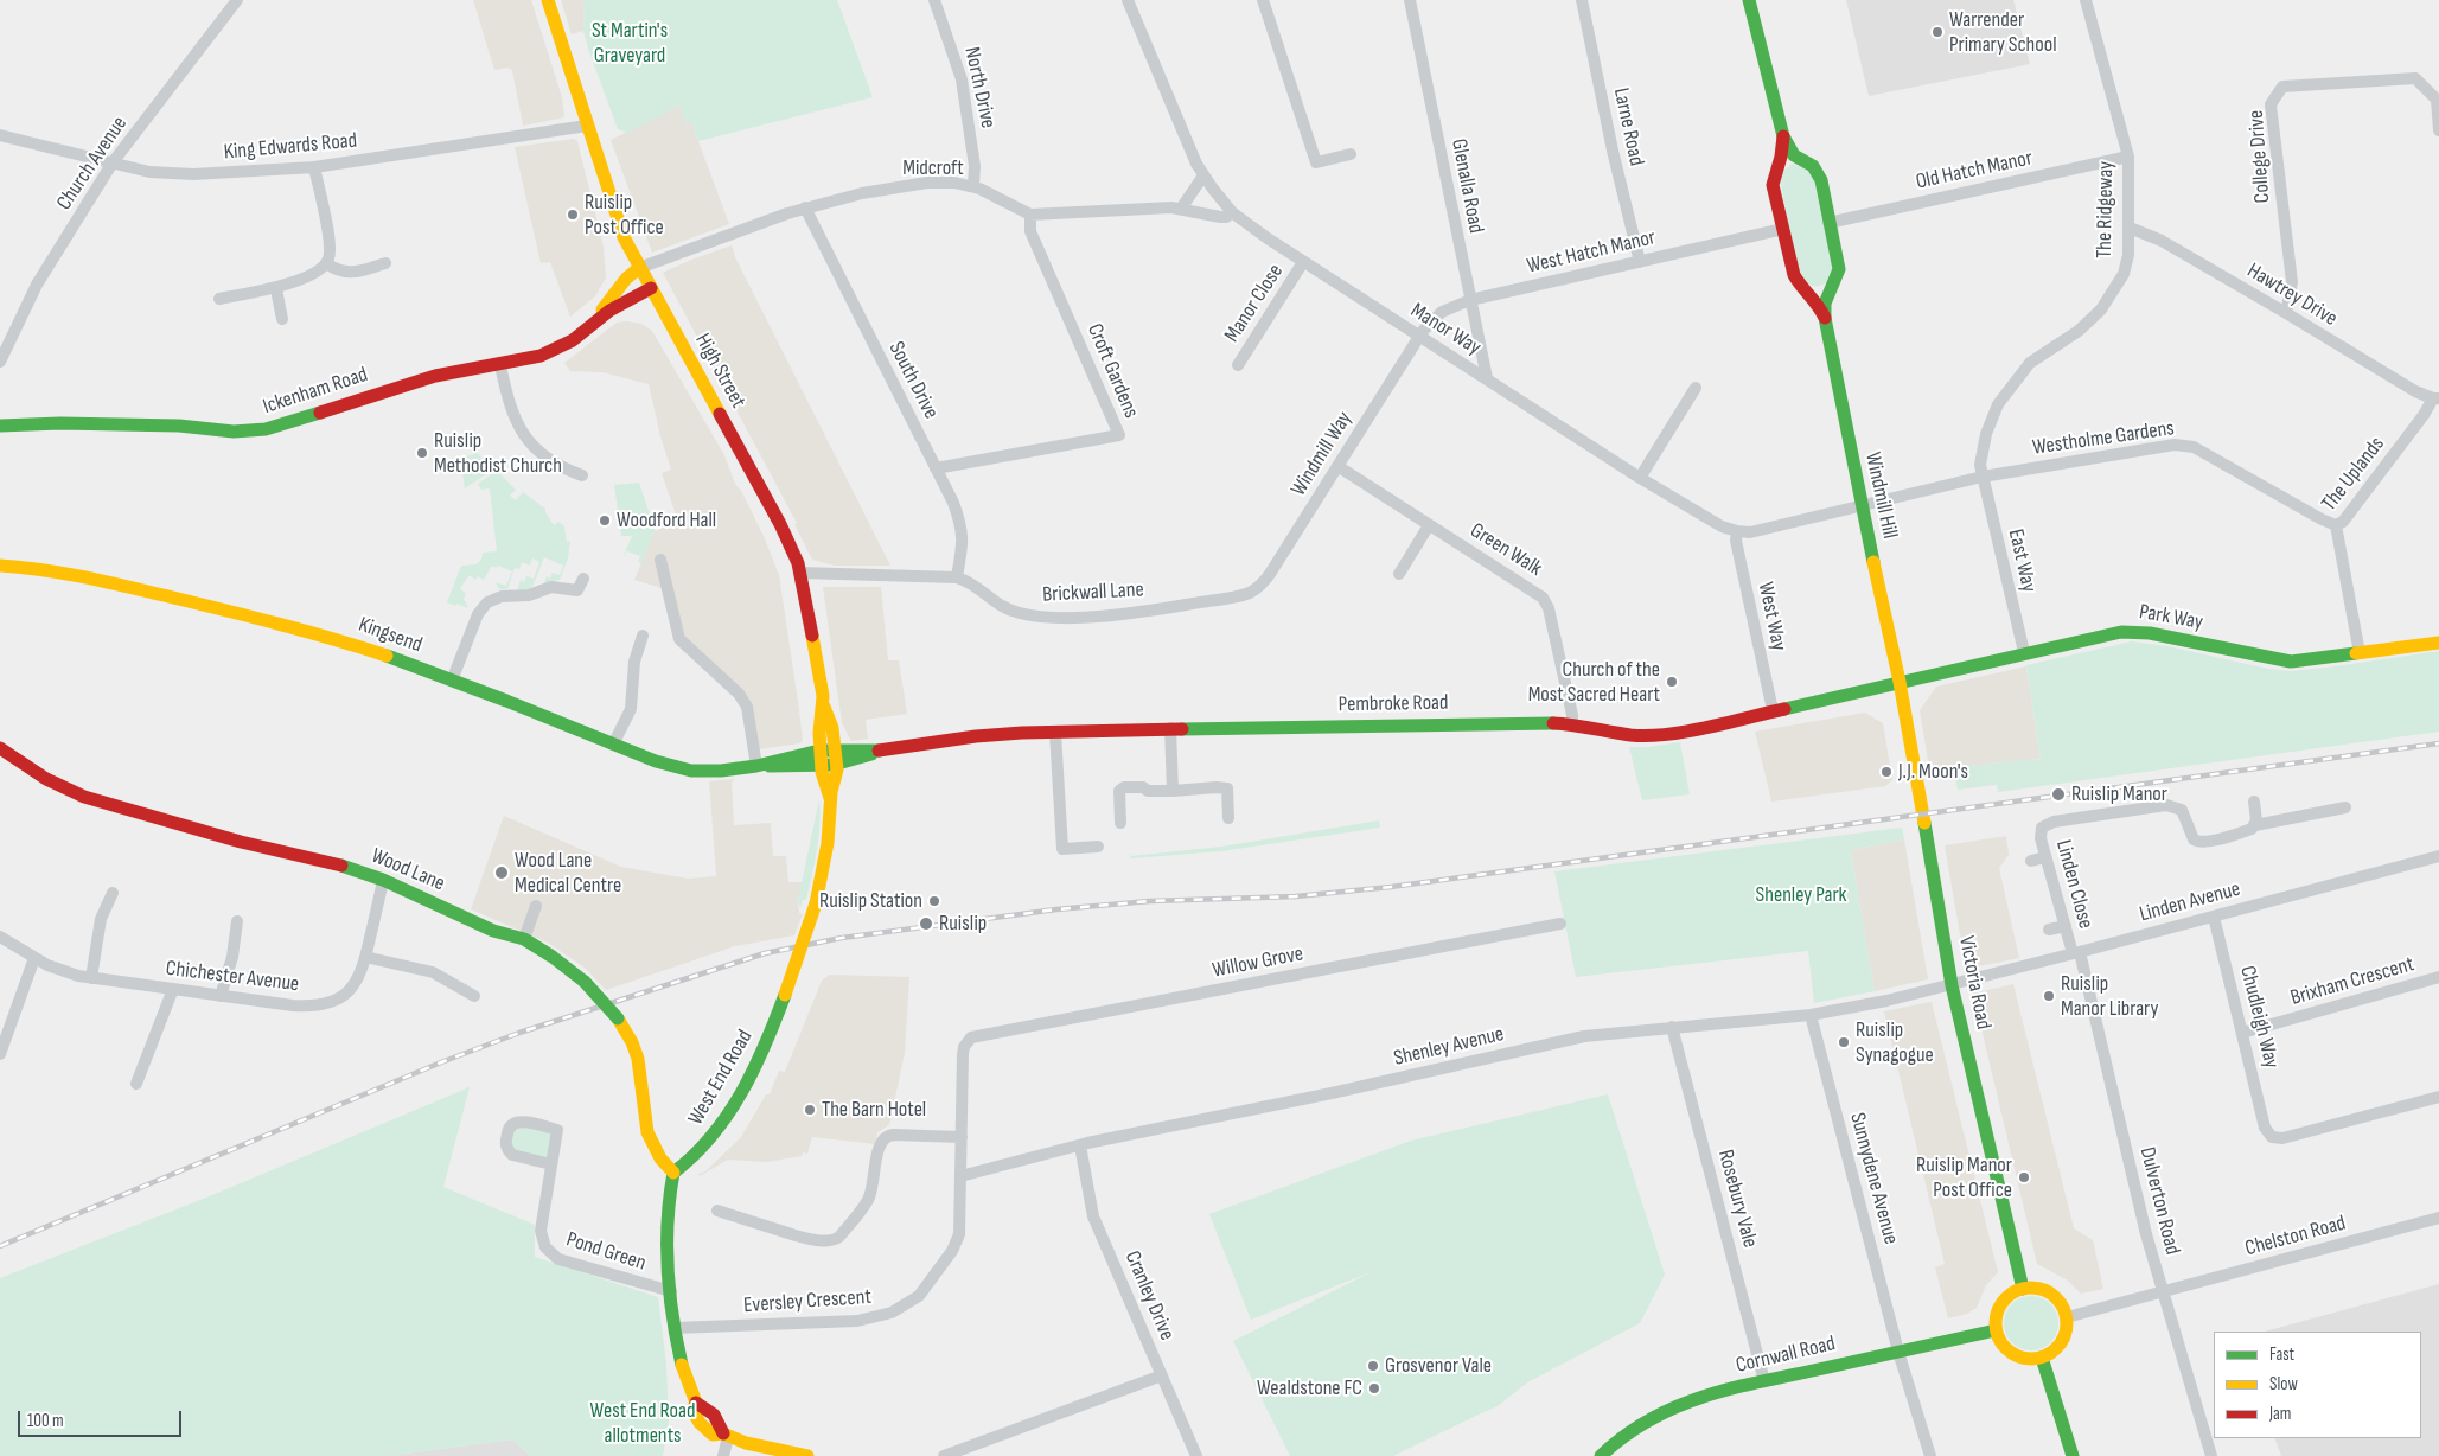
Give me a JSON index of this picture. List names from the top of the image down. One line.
{"streets":{"street":["North Drive","Larne Road","King Edwards Road","College Drive","Church Avenue","Midcroft","Old Hatch Manor","Glenalla Road","The Ridgeway","West Hatch Manor","Hawtrey Drive","Manor Close","Manor Way","High Street","Croft Gardens","South Drive","Ickenham Road","Westholme Gardens","Windmill Way","The Uplands","Windmill Hill","Green Walk","East Way","Brickwall Lane","West Way","Park Way","Kingsend","Pembroke Road","Wood Lane","Linden Close","Linden Avenue","Willow Grove","Chichester Avenue","Brixham Crescent","Victoria Road","Chudleigh Way","Shenley Avenue","West End Road","Sunnydene Avenue","Rosebury Vale","Dulverton Road","Chelston Road","Pond Green","Cranley Drive","Eversley Crescent","Cornwall Road"]},"crossings":[["North Drive","Midcroft"],["Larne Road","West Hatch Manor"],["King Edwards Road","Church Avenue"],["King Edwards Road","High Street"],["College Drive","Hawtrey Drive"],["Midcroft","Manor Way"],["Midcroft","High Street"],["Midcroft","Croft Gardens"],["Midcroft","South Drive"],["Midcroft","Ickenham Road"],["Old Hatch Manor","The Ridgeway"],["Old Hatch Manor","Windmill Hill"],["Glenalla Road","West Hatch Manor"],["Glenalla Road","Manor Way"],["The Ridgeway","Hawtrey Drive"],["The Ridgeway","Westholme Gardens"],["The Ridgeway","East Way"],["West Hatch Manor","Manor Way"],["West Hatch Manor","Windmill Way"],["West Hatch Manor","Windmill Hill"],["Hawtrey Drive","The Uplands"],["Manor Close","Manor Way"],["Manor Way","Westholme Gardens"],["Manor Way","Windmill Way"],["Manor Way","Windmill Hill"],["Manor Way","West Way"],["High Street","Ickenham Road"],["High Street","Brickwall Lane"],["High Street","Kingsend"],["High Street","Pembroke Road"],["High Street","West End Road"],["Croft Gardens","South Drive"],["South Drive","Brickwall Lane"],["Westholme Gardens","The Uplands"],["Westholme Gardens","Windmill Hill"],["Westholme Gardens","East Way"],["Windmill Way","Green Walk"],["Windmill Way","Brickwall Lane"],["The Uplands","Park Way"],["Windmill Hill","Park Way"],["Windmill Hill","Pembroke Road"],["Windmill Hill","Victoria Road"],["Green Walk","Pembroke Road"],["East Way","Park Way"],["West Way","Pembroke Road"],["Park Way","Pembroke Road"],["Park Way","Victoria Road"],["Kingsend","Pembroke Road"],["Kingsend","West End Road"],["Pembroke Road","Victoria Road"],["Pembroke Road","West End Road"],["Wood Lane","Chichester Avenue"],["Wood Lane","West End Road"],["Linden Close","Linden Avenue"],["Linden Close","Dulverton Road"],["Linden Avenue","Victoria Road"],["Linden Avenue","Chudleigh Way"],["Linden Avenue","Shenley Avenue"],["Linden Avenue","Dulverton Road"],["Willow Grove","Eversley Crescent"],["Brixham Crescent","Chudleigh Way"],["Victoria Road","Shenley Avenue"],["Victoria Road","Chelston Road"],["Victoria Road","Cornwall Road"],["Shenley Avenue","Sunnydene Avenue"],["Shenley Avenue","Rosebury Vale"],["Shenley Avenue","Cranley Drive"],["Shenley Avenue","Eversley Crescent"],["Sunnydene Avenue","Cornwall Road"],["Rosebury Vale","Cornwall Road"],["Dulverton Road","Chelston Road"],["Chelston Road","Cornwall Road"]],"parks":["St Martin's Graveyard","Shenley Park","West End Road allotments"],"places":["Warrender Primary School","Ruislip Post Office","Ruislip Methodist Church","Woodford Hall","Church of the Most Sacred Heart","J.J. Moon's","Ruislip Manor","Wood Lane Medical Centre","Ruislip Station","Ruislip","Ruislip Manor Library","Ruislip Synagogue","The Barn Hotel","Ruislip Manor Post Office","Grosvenor Vale","Wealdstone FC"],"legend":["Fast","Slow","Jam"],"scale_bar":"100 m"}
